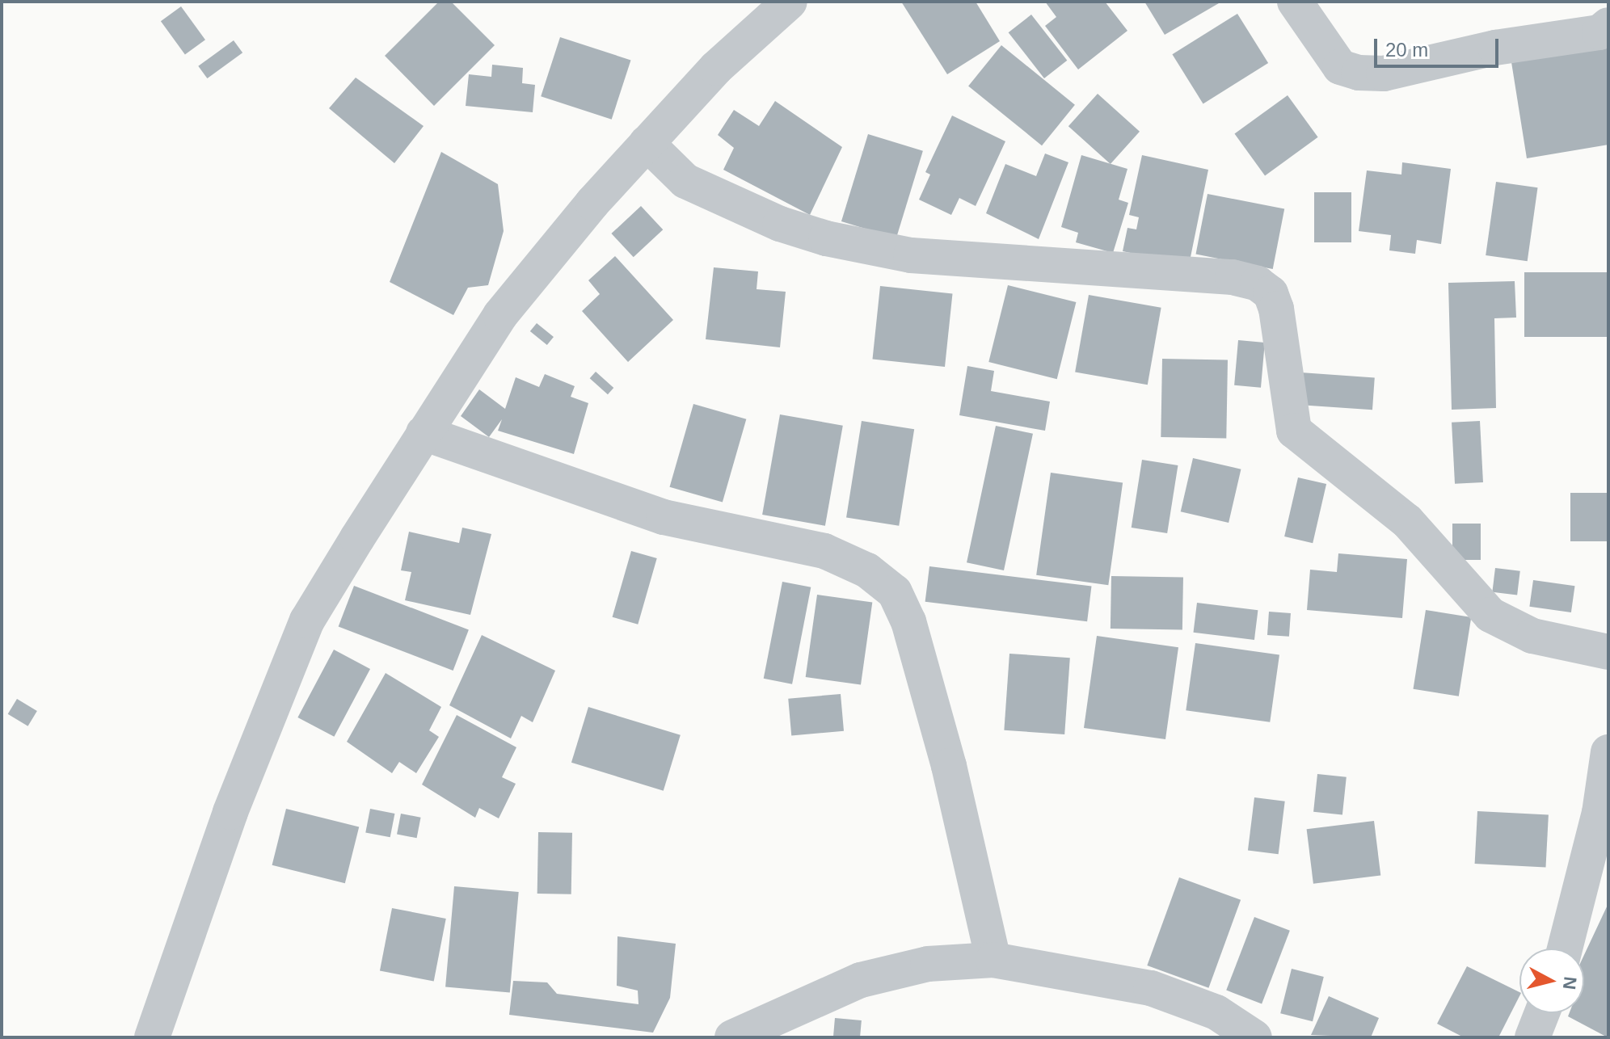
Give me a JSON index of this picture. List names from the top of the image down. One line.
{"scale_bar":"20 m","north":"right"}
